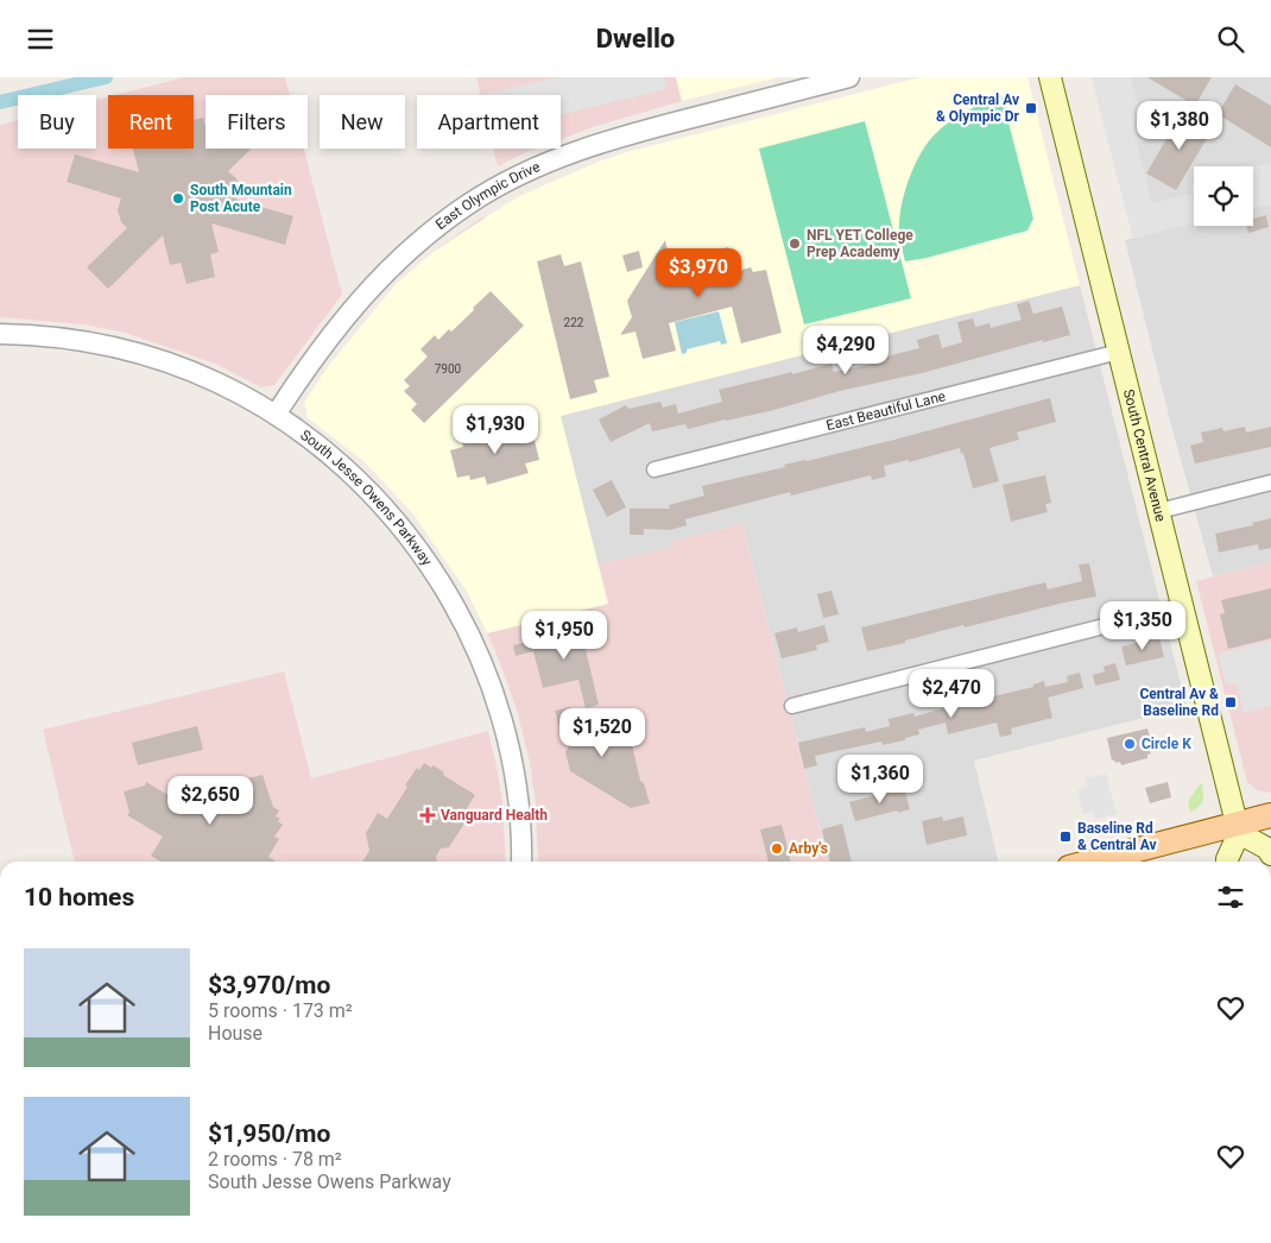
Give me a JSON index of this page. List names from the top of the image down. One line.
{"streets":{"main road":["South Central Avenue"],"street":["East Olympic Drive","East Beautiful Lane","South Jesse Owens Parkway"]},"crossings":[["East Olympic Drive","South Jesse Owens Parkway"],["East Beautiful Lane","South Central Avenue"]],"places":{"transit":["Central Av & Olympic Dr","Central Av & Baseline Rd","Baseline Rd & Central Av"],"other":["South Mountain Post Acute","NFL YET College Prep Academy","Circle K","Arby's"],"health":["Vanguard Health"]},"house_numbers":["222","7900"],"page":{"header":"Dwello","chip":["Buy","Rent","Filters","New","Apartment"],"price":["$1,380","$3,970","$4,290","$1,930","$1,350","$1,950","$2,470","$1,520","$1,360","$2,650"],"heading":"10 homes","list":[{"name":"$3,970/mo","note":"5 rooms · 173 m² · House"},{"name":"$1,950/mo","note":"2 rooms · 78 m² · South Jesse Owens Parkway"}]}}
